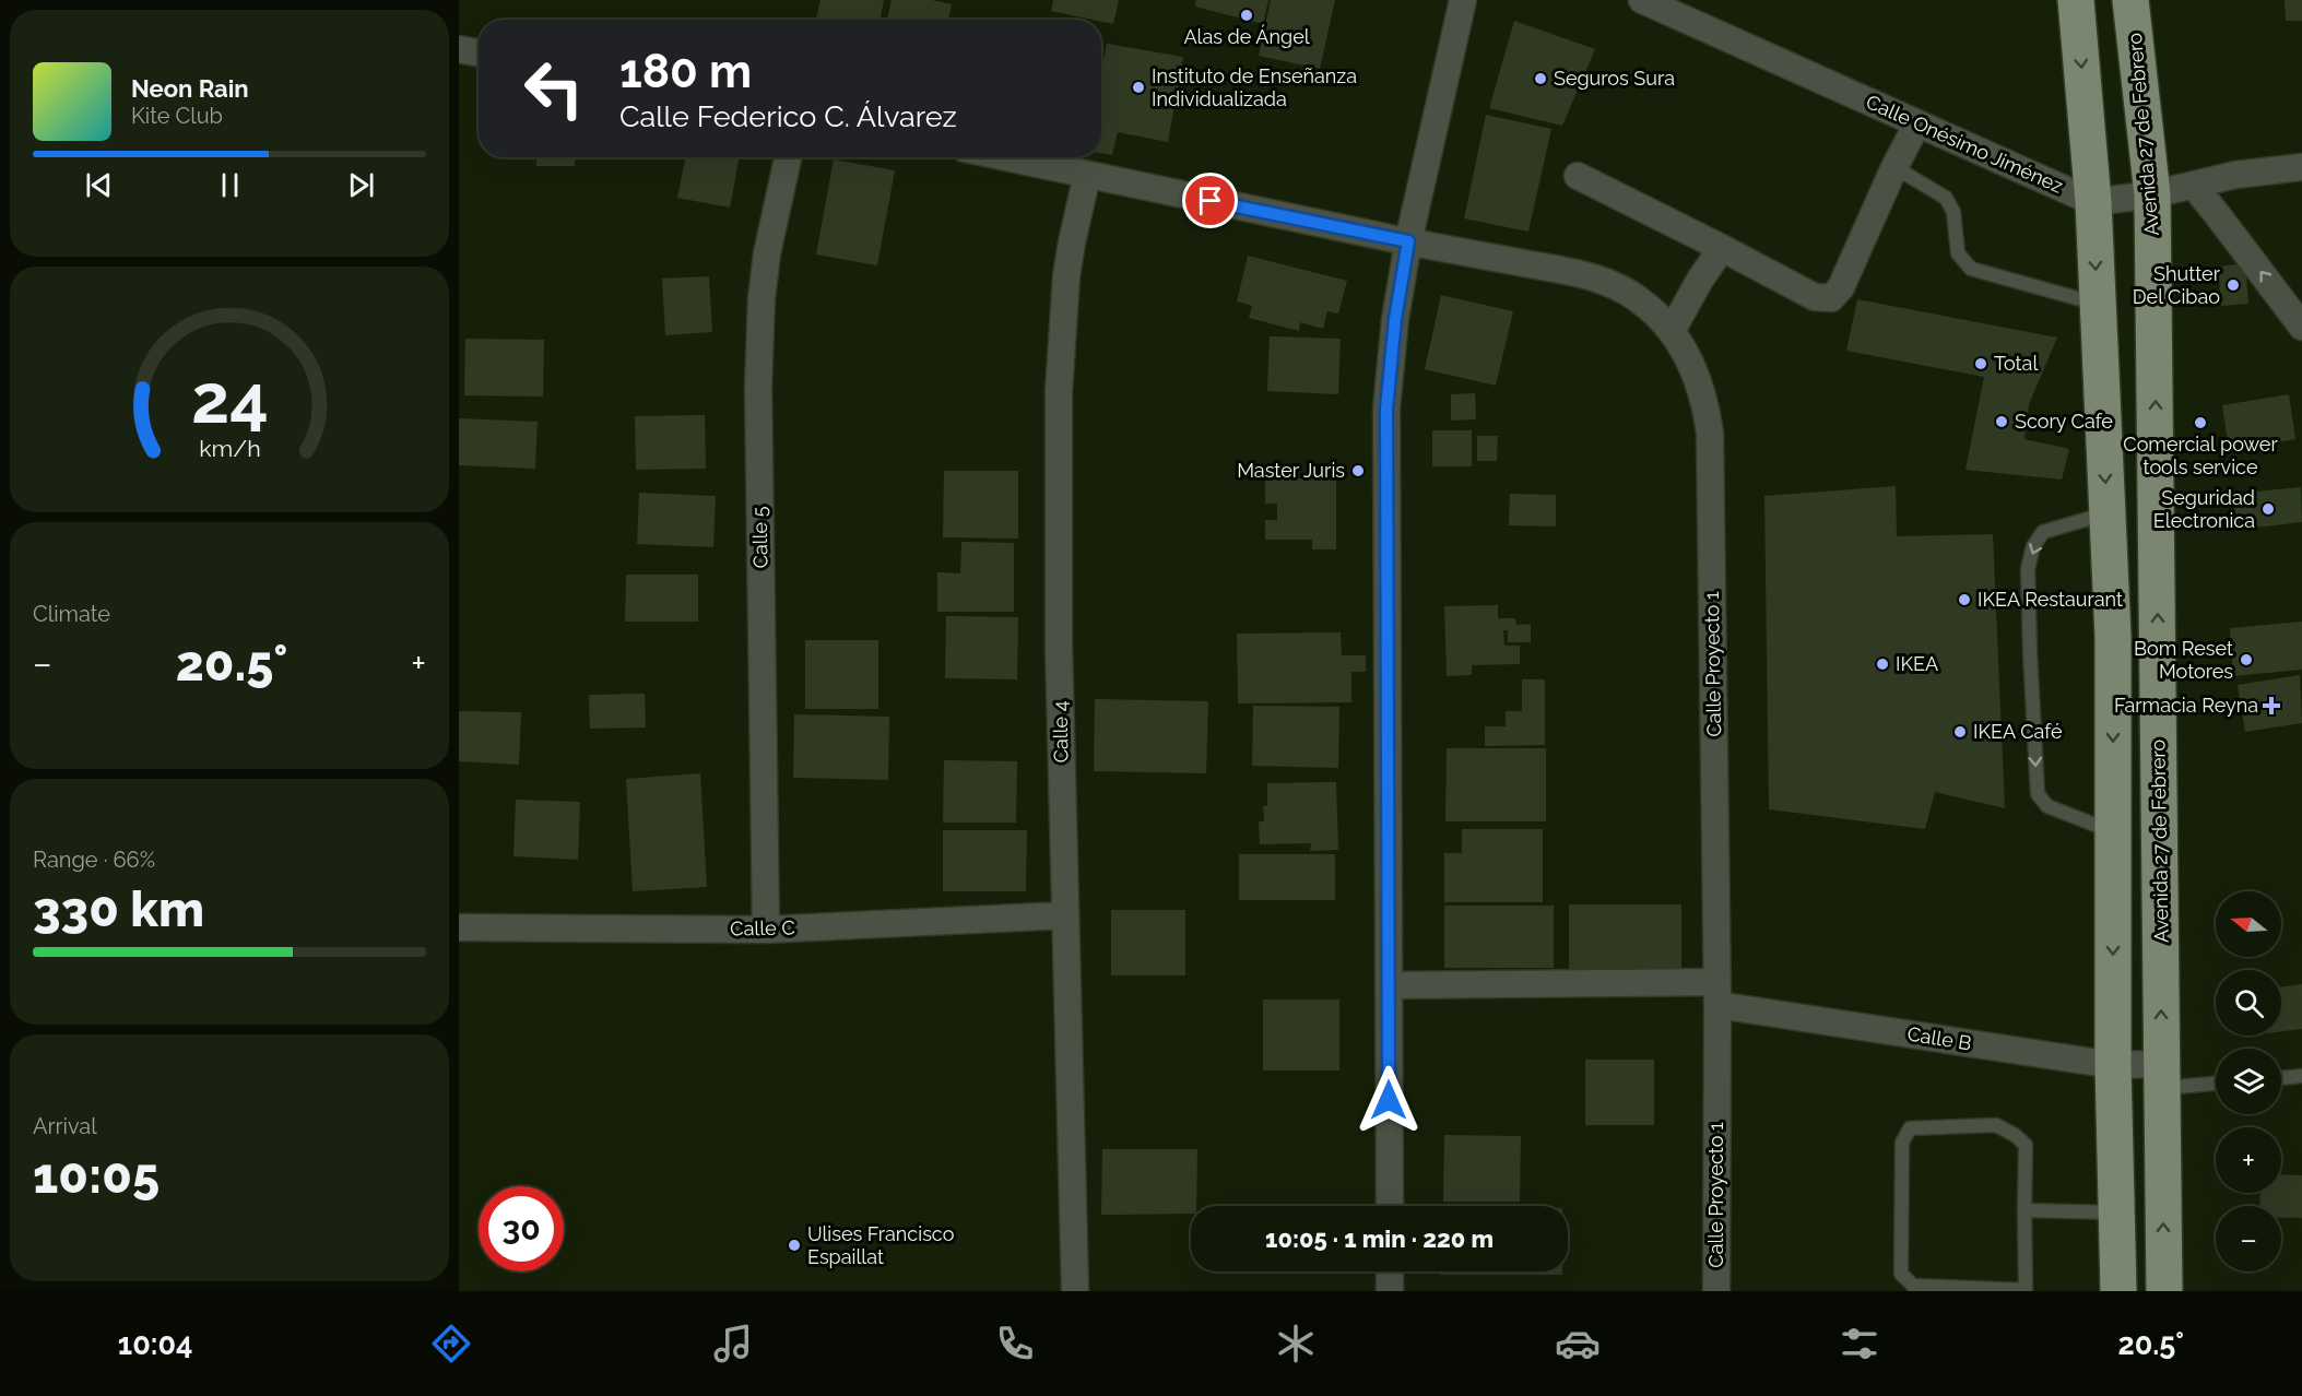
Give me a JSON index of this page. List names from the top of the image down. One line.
{"streets":{"main road":["Avenida 27 de Febrero"],"street":["Calle Onésimo Jiménez","Calle 5","Calle Proyecto 1","Calle 4","Calle C","Calle B"]},"crossings":[["Avenida 27 de Febrero","Calle B"],["Calle 5","Calle C"],["Calle Proyecto 1","Calle 4"],["Calle Proyecto 1","Calle B"],["Calle 4","Calle C"]],"places":{"other":["Alas de Ángel","Seguros Sura","Instituto de Enseñanza Individualizada","Shutter Del Cibao","Total","Scory Cafe","Comercial power tools service","Master Juris","Seguridad Electronica","IKEA Restaurant","Bom Reset Motores","IKEA","IKEA Café","Ulises Francisco Espaillat"],"health":["Farmacia Reyna"]},"north":"left","page":{"turn":["180 m","Calle Federico C. Álvarez"],"song":["Neon Rain","Kite Club"],"tile":["Climate",["Range · 66%","330 km"],["Arrival","10:05"]],"heat":["−","20.5°","+"],"map_buttons":["+","−"],"limit":"30","trip":"10:05 · 1 min · 220 m","tabs":["10:04","20.5°"],"gauge":["24","km/h"]}}
